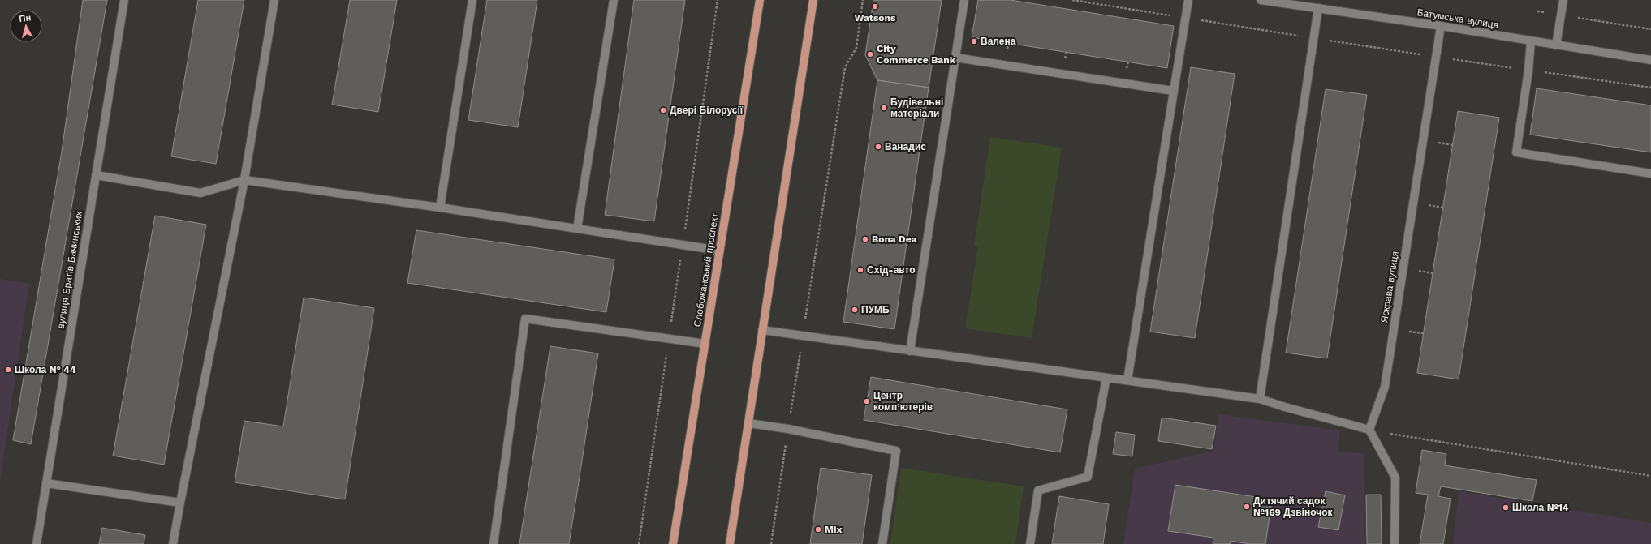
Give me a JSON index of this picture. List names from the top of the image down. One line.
{"streets":{"main road":["Слобожанський проспект"],"street":["Батумська вулиця","вулиця Братів Бачинських","Яскрава вулиця"]},"crossings":[["Батумська вулиця","Яскрава вулиця"]],"places":["Watsons","Валена","City Commerce Bank","Будівельні матеріали","Двері Білорусії","Ванадис","Bona Dea","Схід-авто","ПУМБ","Школа № 44","Центр комп’ютерів","Дитячий садок №169 Дзвіночок","Школа №14","Mix"],"north":"top"}
